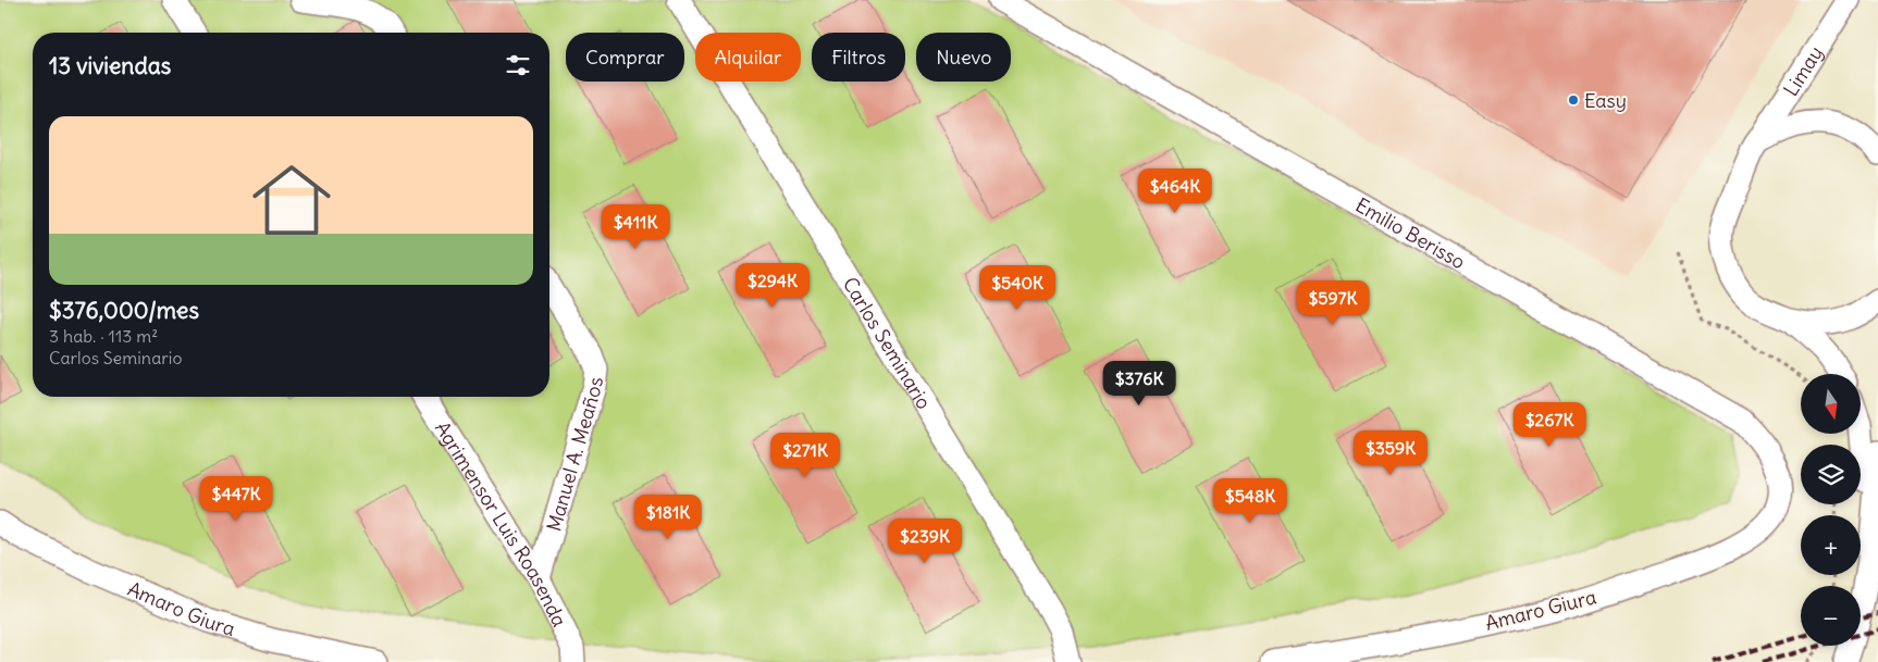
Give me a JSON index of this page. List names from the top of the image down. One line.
{"streets":{"street":["Limay","Emilio Berisso","Carlos Seminario","Manuel A. Meaños","Agrimensor Luis Roasenda","Amaro Giura"]},"crossings":[["Emilio Berisso","Amaro Giura"],["Manuel A. Meaños","Agrimensor Luis Roasenda"]],"places":["Easy"],"north":"bottom","page":{"chip":["Comprar","Alquilar","Filtros","Nuevo"],"heading":"13 viviendas","list":[{"name":"$376,000/mes","note":"3 hab. · 113 m² · Carlos Seminario"}],"price":["$464K","$411K","$294K","$540K","$597K","$376K","$267K","$359K","$271K","$447K","$548K","$181K","$239K"],"map_buttons":["+","−"]}}
